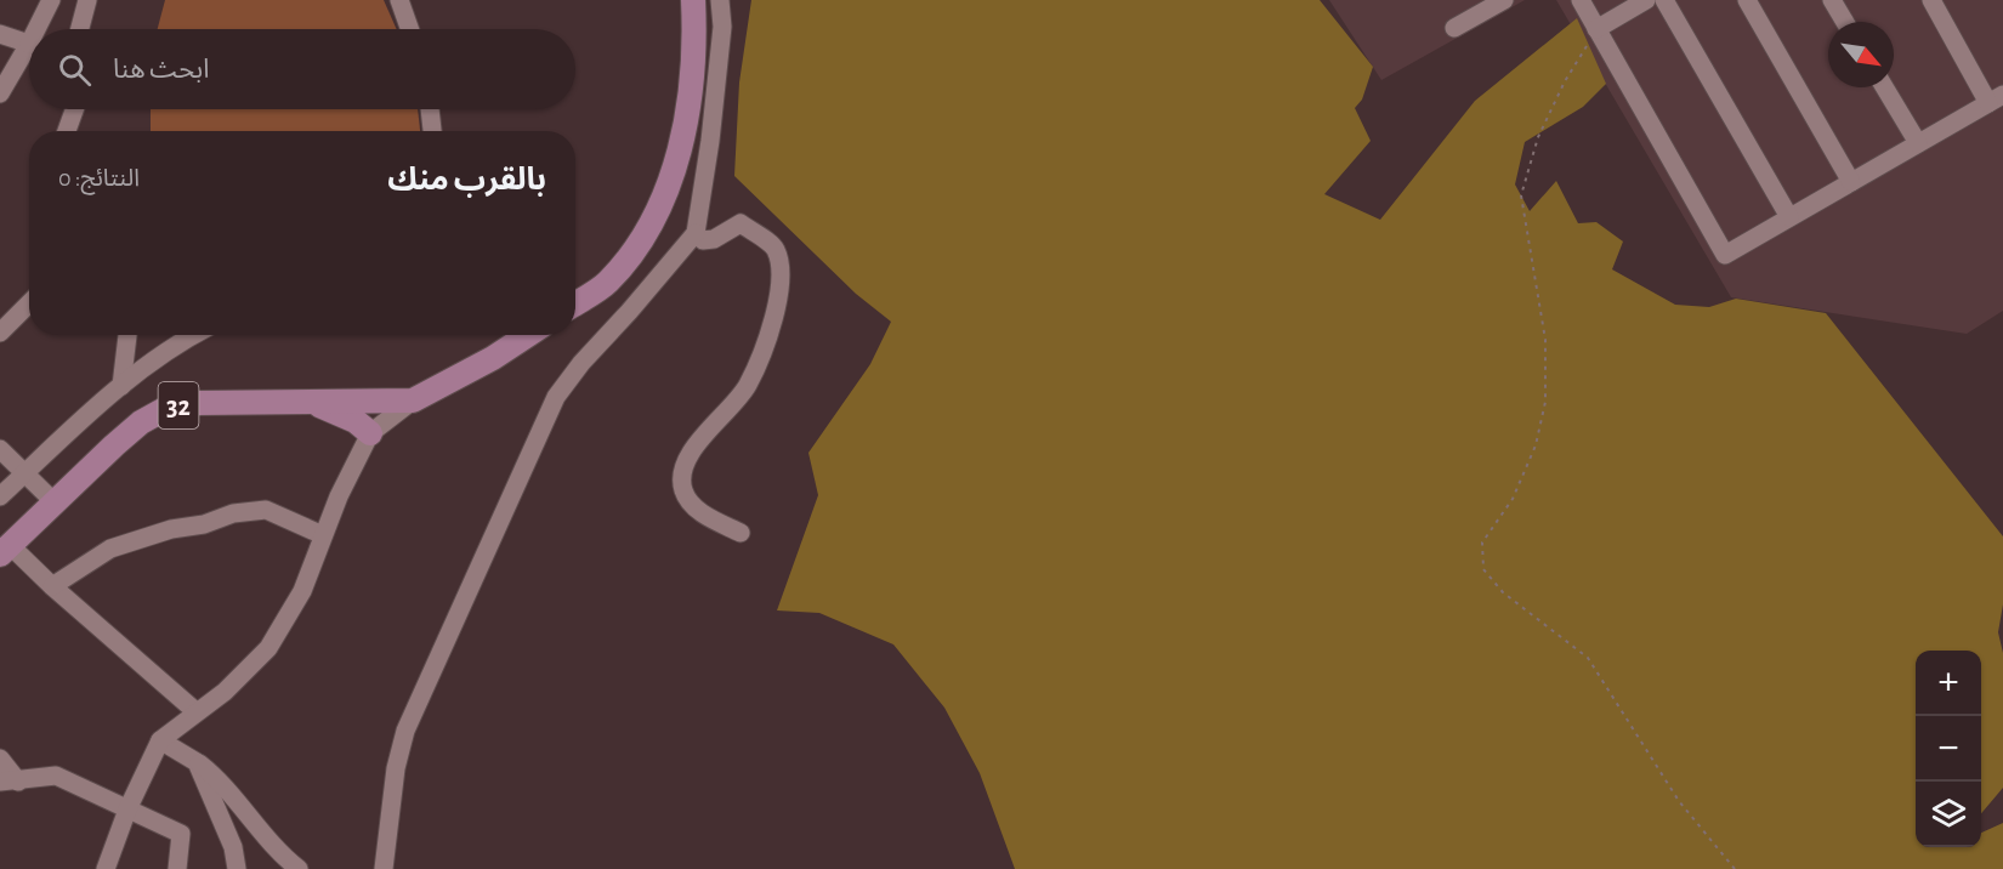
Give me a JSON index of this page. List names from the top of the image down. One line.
{"streets":{"main road":["32"]},"north":"bottom right","page":{"search":"ابحث هنا","heading":["بالقرب منك","النتائج: 0"],"map_buttons":["+","−"]}}
